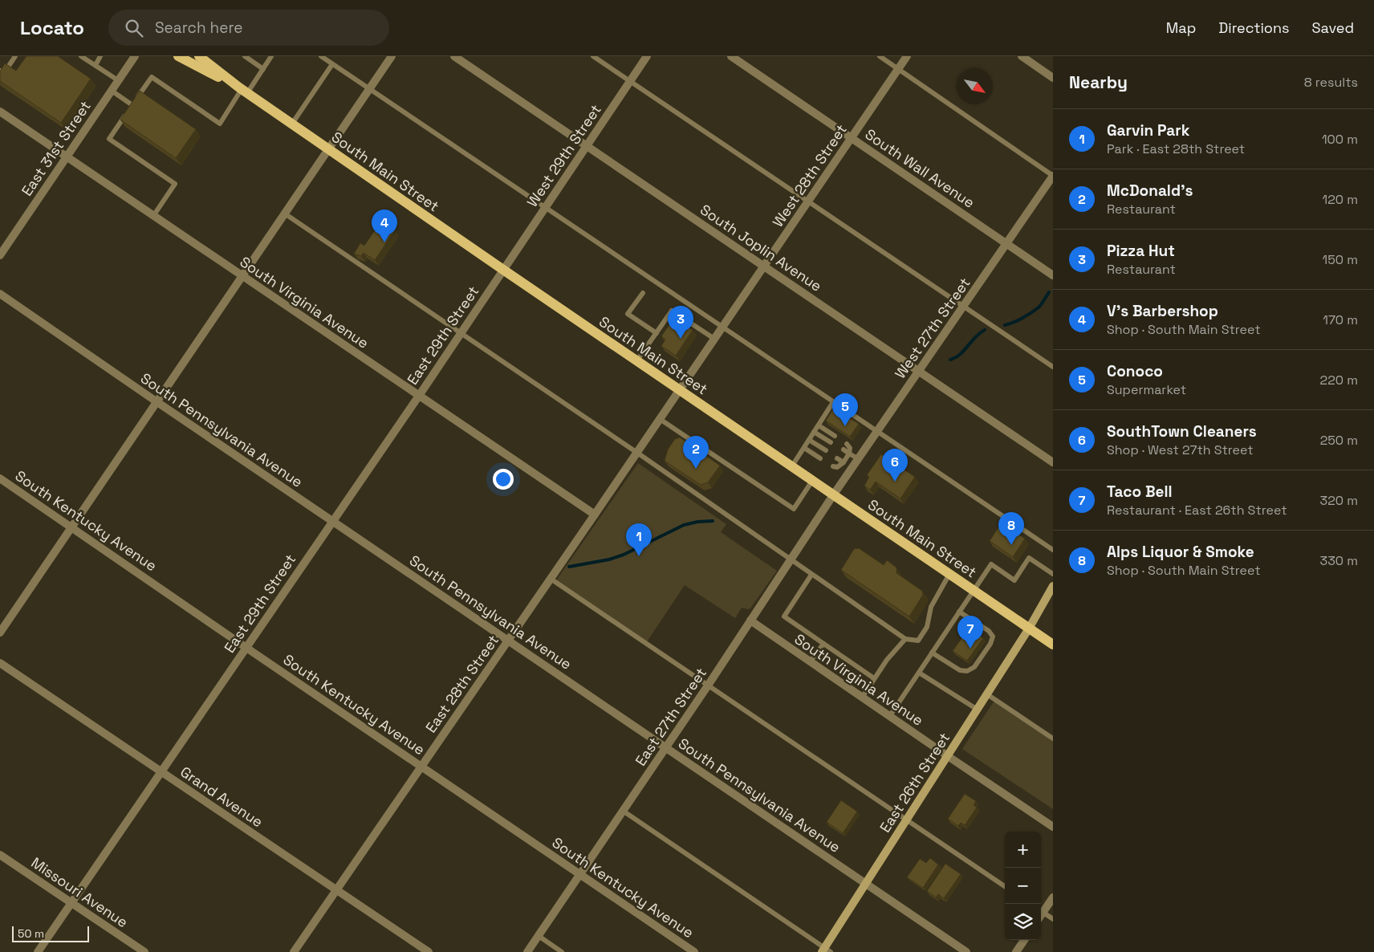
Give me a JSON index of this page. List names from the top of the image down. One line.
{"streets":{"main road":["South Main Street"],"street":["East 31st Street","West 29th Street","South Wall Avenue","West 28th Street","South Joplin Avenue","South Virginia Avenue","West 27th Street","East 29th Street","South Pennsylvania Avenue","South Kentucky Avenue","East 28th Street","East 27th Street","East 26th Street","Grand Avenue","Missouri Avenue"]},"crossings":[["East 31st Street","South Virginia Avenue"],["West 29th Street","South Main Street"],["West 29th Street","South Joplin Avenue"],["West 29th Street","East 29th Street"],["South Wall Avenue","West 28th Street"],["South Wall Avenue","West 27th Street"],["South Main Street","West 28th Street"],["South Main Street","West 27th Street"],["South Main Street","East 29th Street"],["South Main Street","East 28th Street"],["South Main Street","East 27th Street"],["South Main Street","East 26th Street"],["West 28th Street","South Joplin Avenue"],["West 28th Street","East 28th Street"],["South Joplin Avenue","West 27th Street"],["South Virginia Avenue","East 29th Street"],["South Virginia Avenue","East 28th Street"],["South Virginia Avenue","East 27th Street"],["South Virginia Avenue","East 26th Street"],["West 27th Street","East 27th Street"],["East 29th Street","South Pennsylvania Avenue"],["East 29th Street","South Kentucky Avenue"],["East 29th Street","Grand Avenue"],["East 29th Street","Missouri Avenue"],["South Pennsylvania Avenue","East 28th Street"],["South Pennsylvania Avenue","East 27th Street"],["South Pennsylvania Avenue","East 26th Street"],["South Kentucky Avenue","East 28th Street"],["South Kentucky Avenue","East 27th Street"],["East 28th Street","Grand Avenue"]],"scale_bar":"50 m","north":"bottom right","page":{"header":"Locato","search":"Search here","nav":["Map","Directions","Saved"],"heading":["Nearby","8 results"],"list":[{"mark":"1","name":"Garvin Park","note":"Park · East 28th Street","value":"100 m"},{"mark":"2","name":"McDonald's","note":"Restaurant","value":"120 m"},{"mark":"3","name":"Pizza Hut","note":"Restaurant","value":"150 m"},{"mark":"4","name":"V's Barbershop","note":"Shop · South Main Street","value":"170 m"},{"mark":"5","name":"Conoco","note":"Supermarket","value":"220 m"},{"mark":"6","name":"SouthTown Cleaners","note":"Shop · West 27th Street","value":"250 m"},{"mark":"7","name":"Taco Bell","note":"Restaurant · East 26th Street","value":"320 m"},{"mark":"8","name":"Alps Liquor & Smoke","note":"Shop · South Main Street","value":"330 m"}],"pins":["4","3","5","2","6","8","1","7"],"map_buttons":["+","−"],"scale":"50 m"}}
